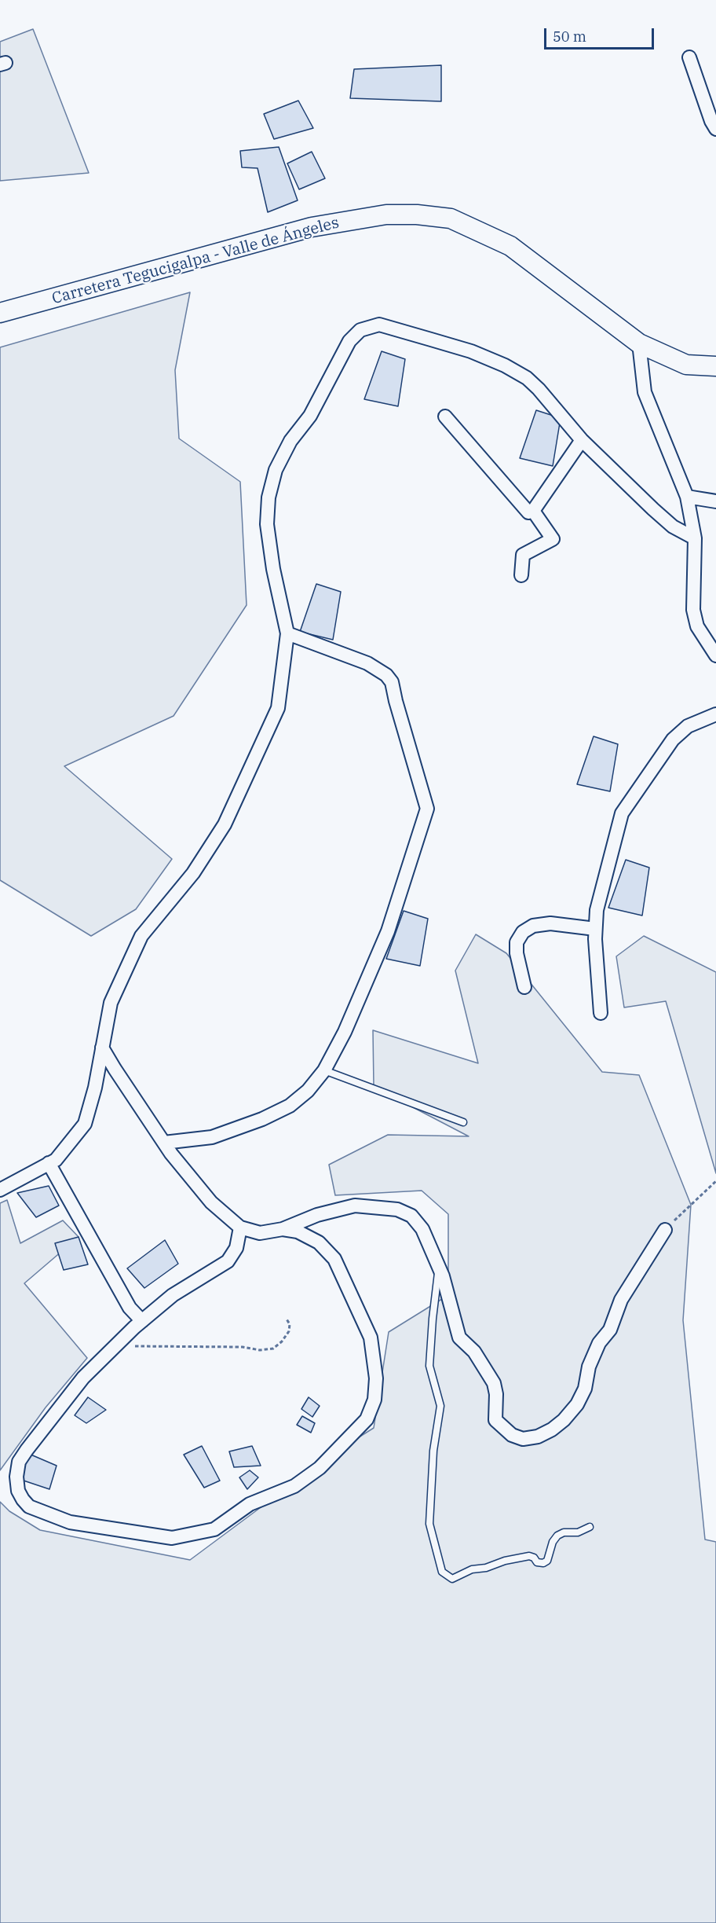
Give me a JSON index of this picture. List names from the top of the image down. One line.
{"streets":{"main road":["Carretera Tegucigalpa - Valle de Ángeles"]},"scale_bar":"50 m"}
